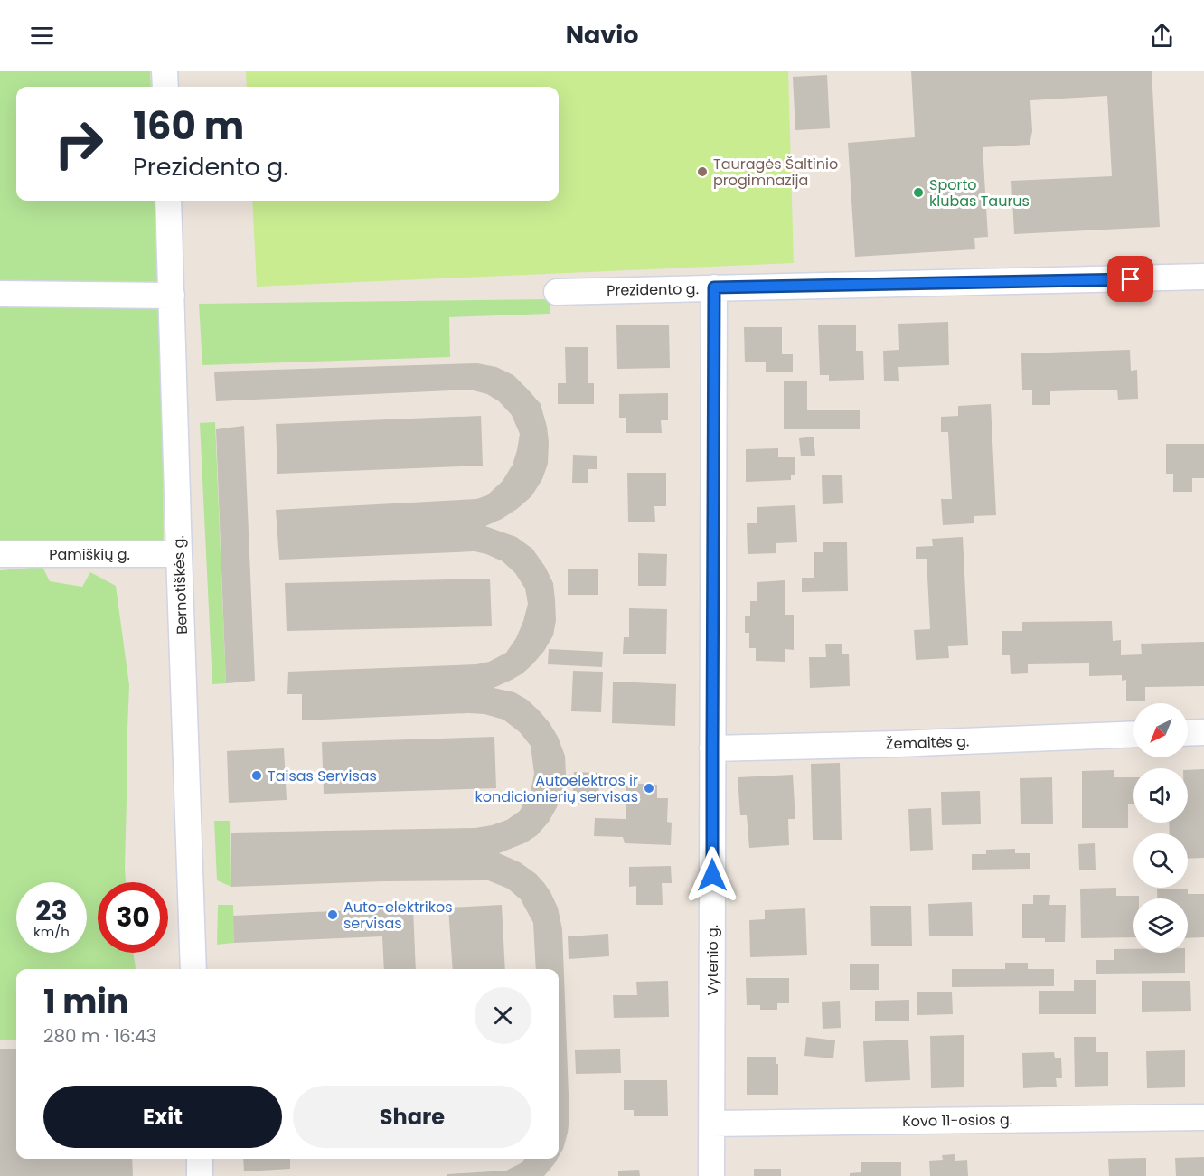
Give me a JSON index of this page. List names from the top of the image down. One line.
{"streets":{"street":["Prezidento g.","Pamiškių g.","Bernotiškės g.","Žemaitės g.","Vytenio g.","Kovo 11-osios g."]},"crossings":[["Prezidento g.","Vytenio g."],["Pamiškių g.","Bernotiškės g."],["Žemaitės g.","Vytenio g."],["Vytenio g.","Kovo 11-osios g."]],"places":["Tauragės Šaltinio progimnazija","Sporto klubas Taurus","Taisas Servisas","Autoelektros ir kondicionierių servisas","Auto-elektrikos servisas"],"north":"bottom left","page":{"header":"Navio","turn":["160 m","Prezidento g."],"speed":"23 km/h","limit":"30","heading":["1 min","280 m · 16:43"],"buttons":["Exit","Share"]}}
